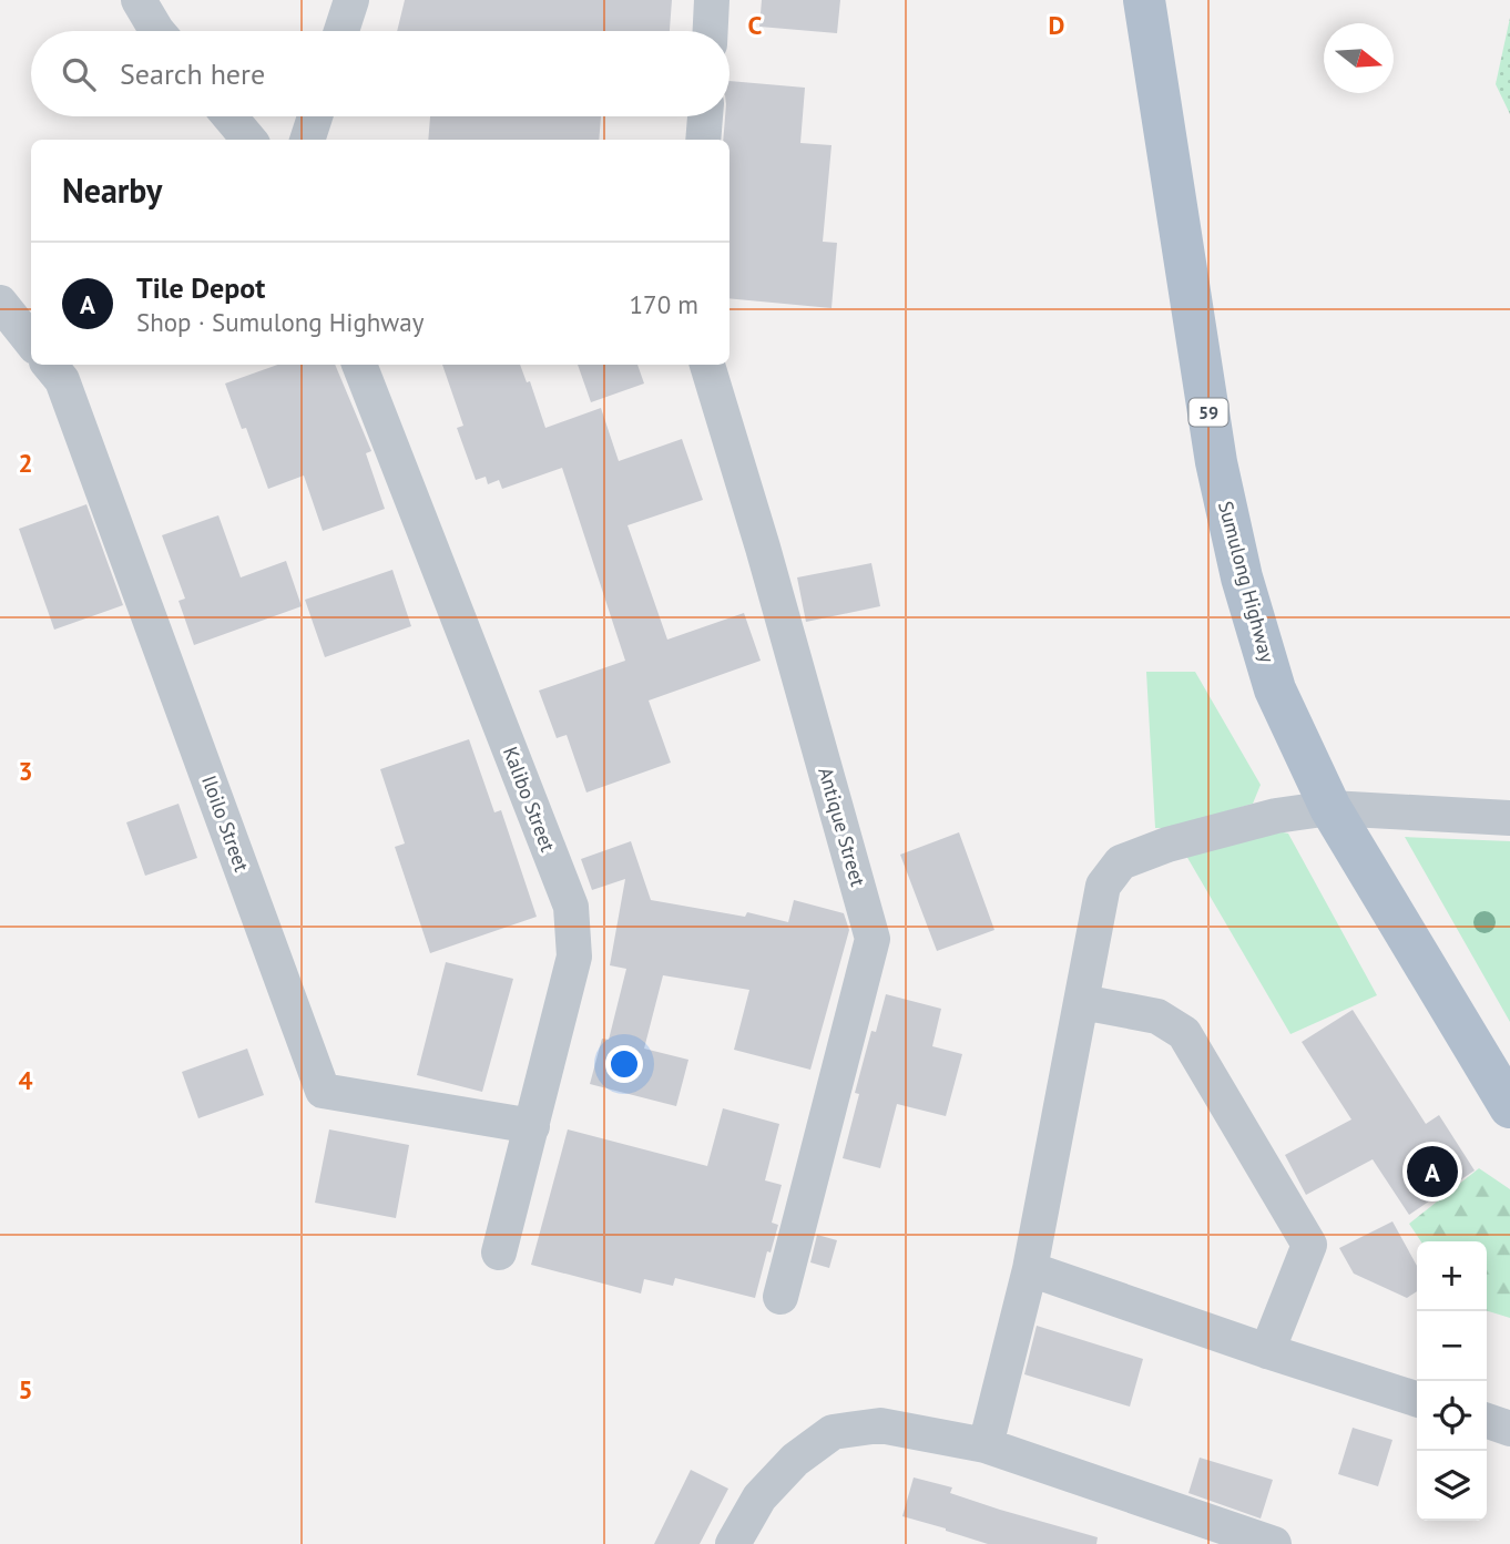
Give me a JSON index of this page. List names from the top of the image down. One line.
{"streets":{"main road":["59","Sumulong Highway"],"street":["Kalibo Street","Iloilo Street","Antique Street"]},"crossings":[["Kalibo Street","Iloilo Street"]],"north":"right","page":{"search":"Search here","heading":"Nearby","list":[{"mark":"A","name":"Tile Depot","note":"Shop · Sumulong Highway","value":"170 m"}],"pins":"A","map_buttons":["+","−"]},"grid":{"columns":["C","D"],"rows":["2","3","4","5"]}}
